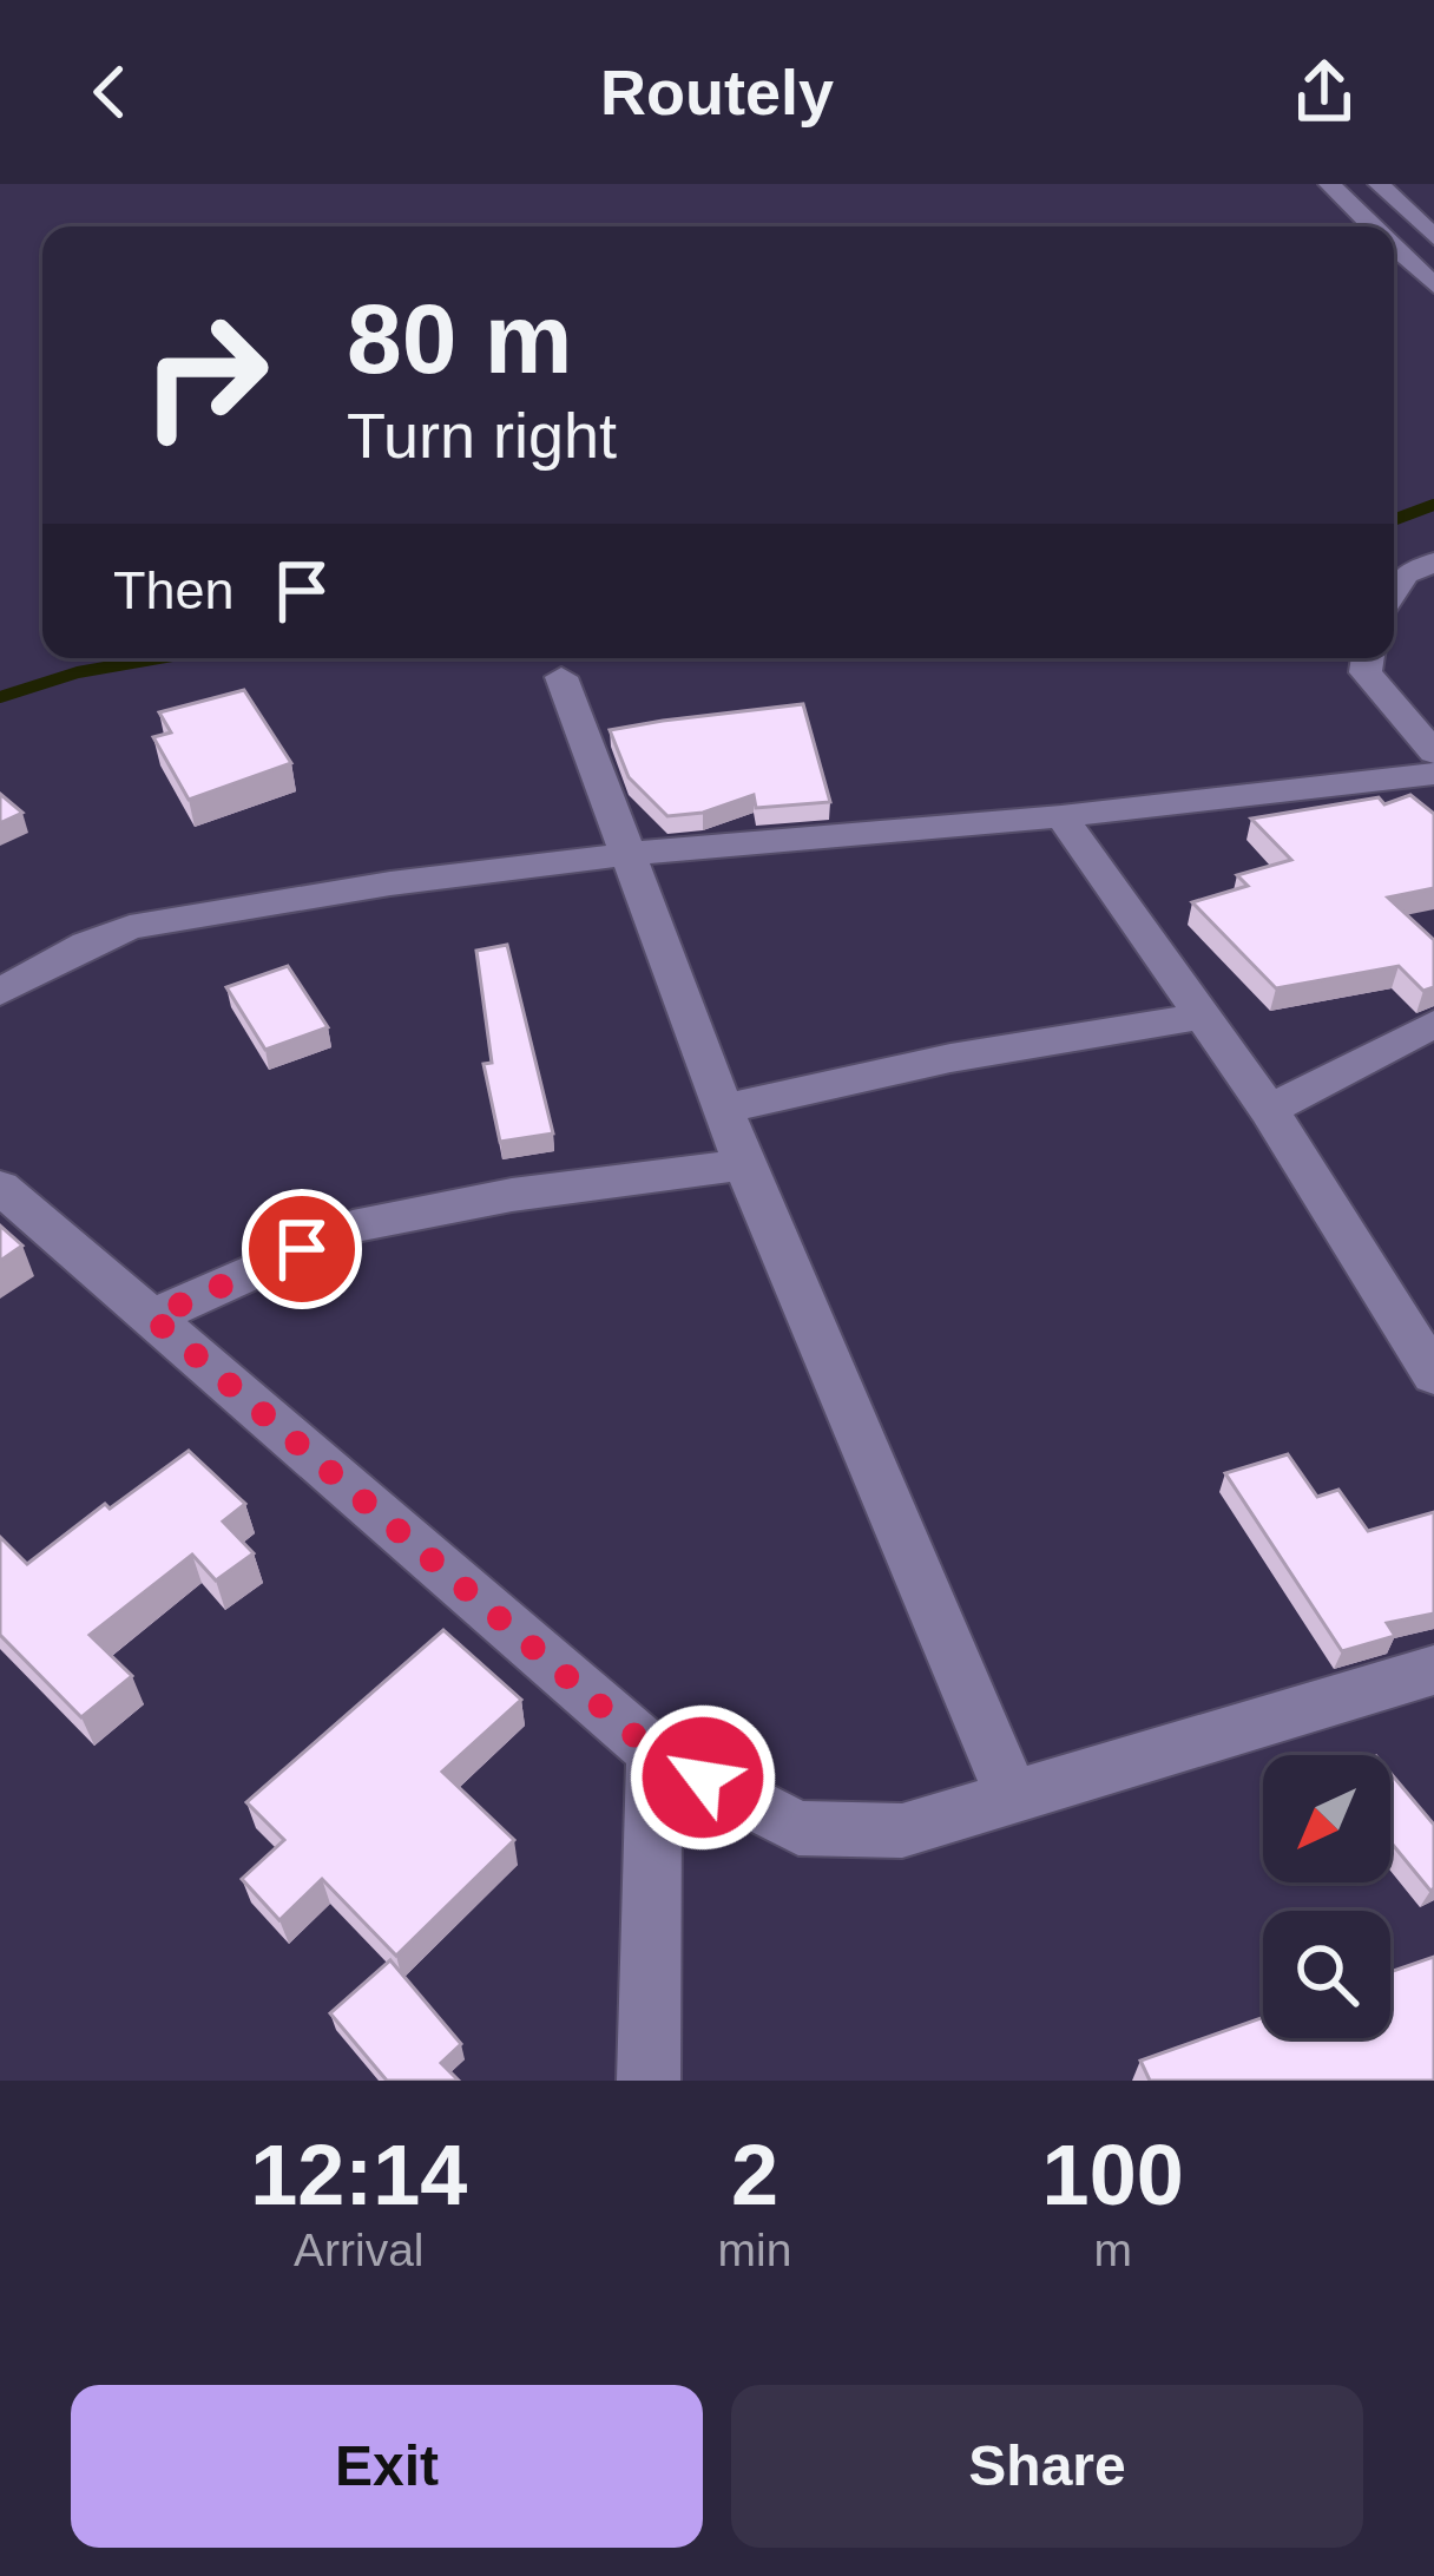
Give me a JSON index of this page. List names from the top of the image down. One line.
{"north":"bottom left","page":{"header":"Routely","turn":["80 m","Turn right"],"then":"Then","eta":["12:14","Arrival","2","min","100","m"],"buttons":["Exit","Share"]}}
